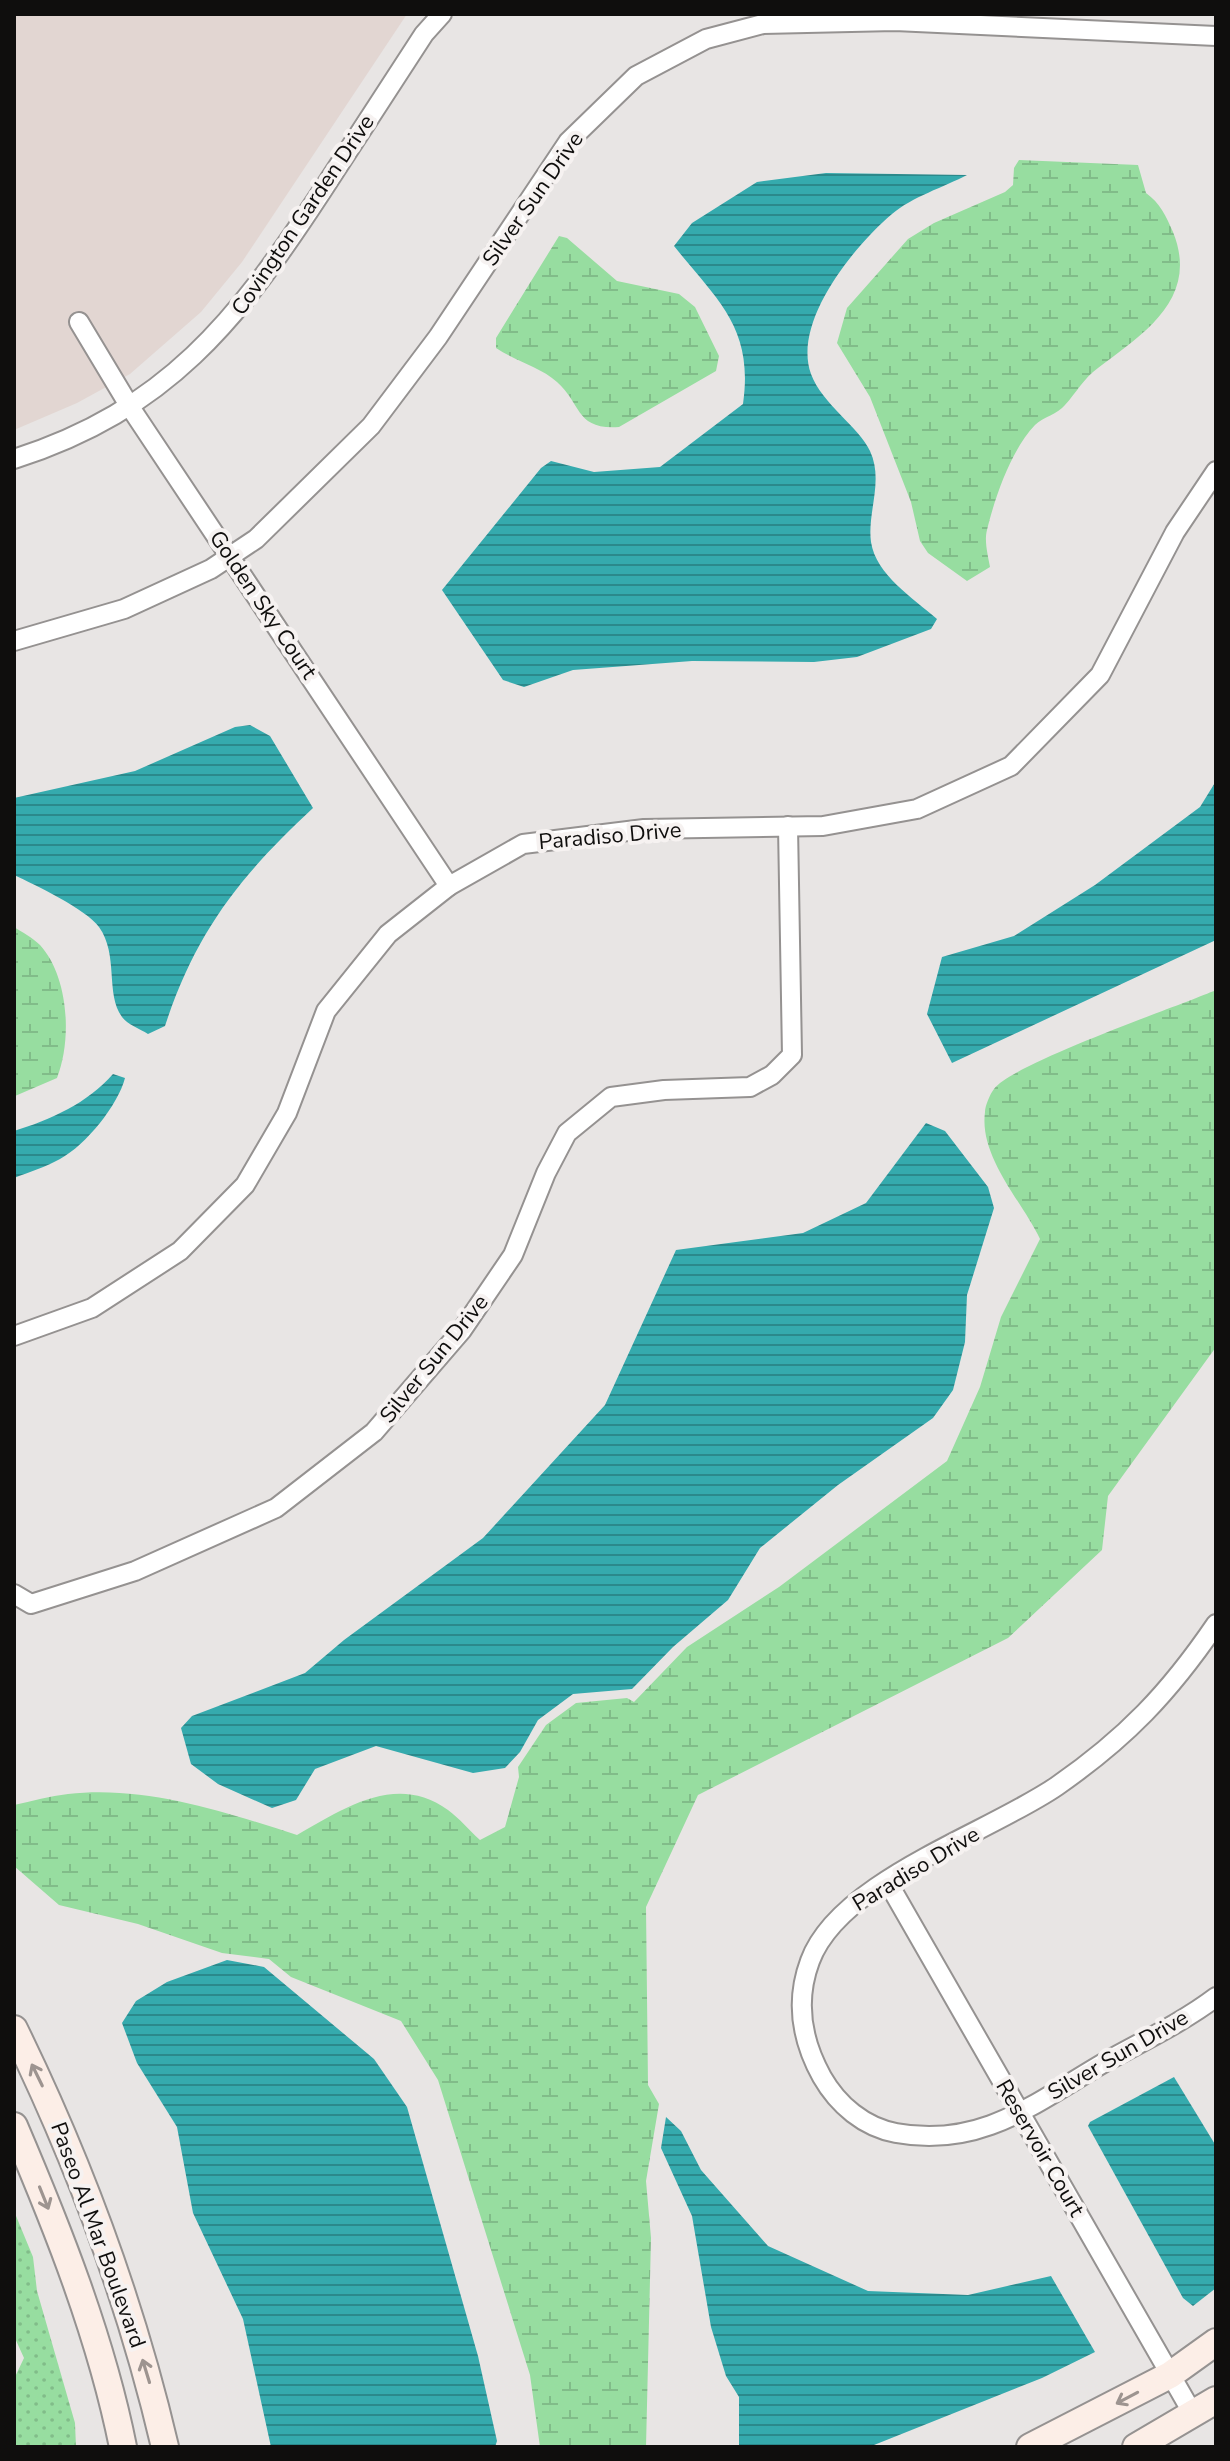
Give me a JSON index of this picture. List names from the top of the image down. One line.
{"streets":{"main road":["Paseo Al Mar Boulevard"],"street":["Silver Sun Drive","Covington Garden Drive","Golden Sky Court","Paradiso Drive","Reservoir Court"]},"crossings":[["Silver Sun Drive","Golden Sky Court"],["Silver Sun Drive","Paradiso Drive"],["Silver Sun Drive","Reservoir Court"],["Covington Garden Drive","Golden Sky Court"],["Golden Sky Court","Paradiso Drive"],["Paradiso Drive","Reservoir Court"]]}
